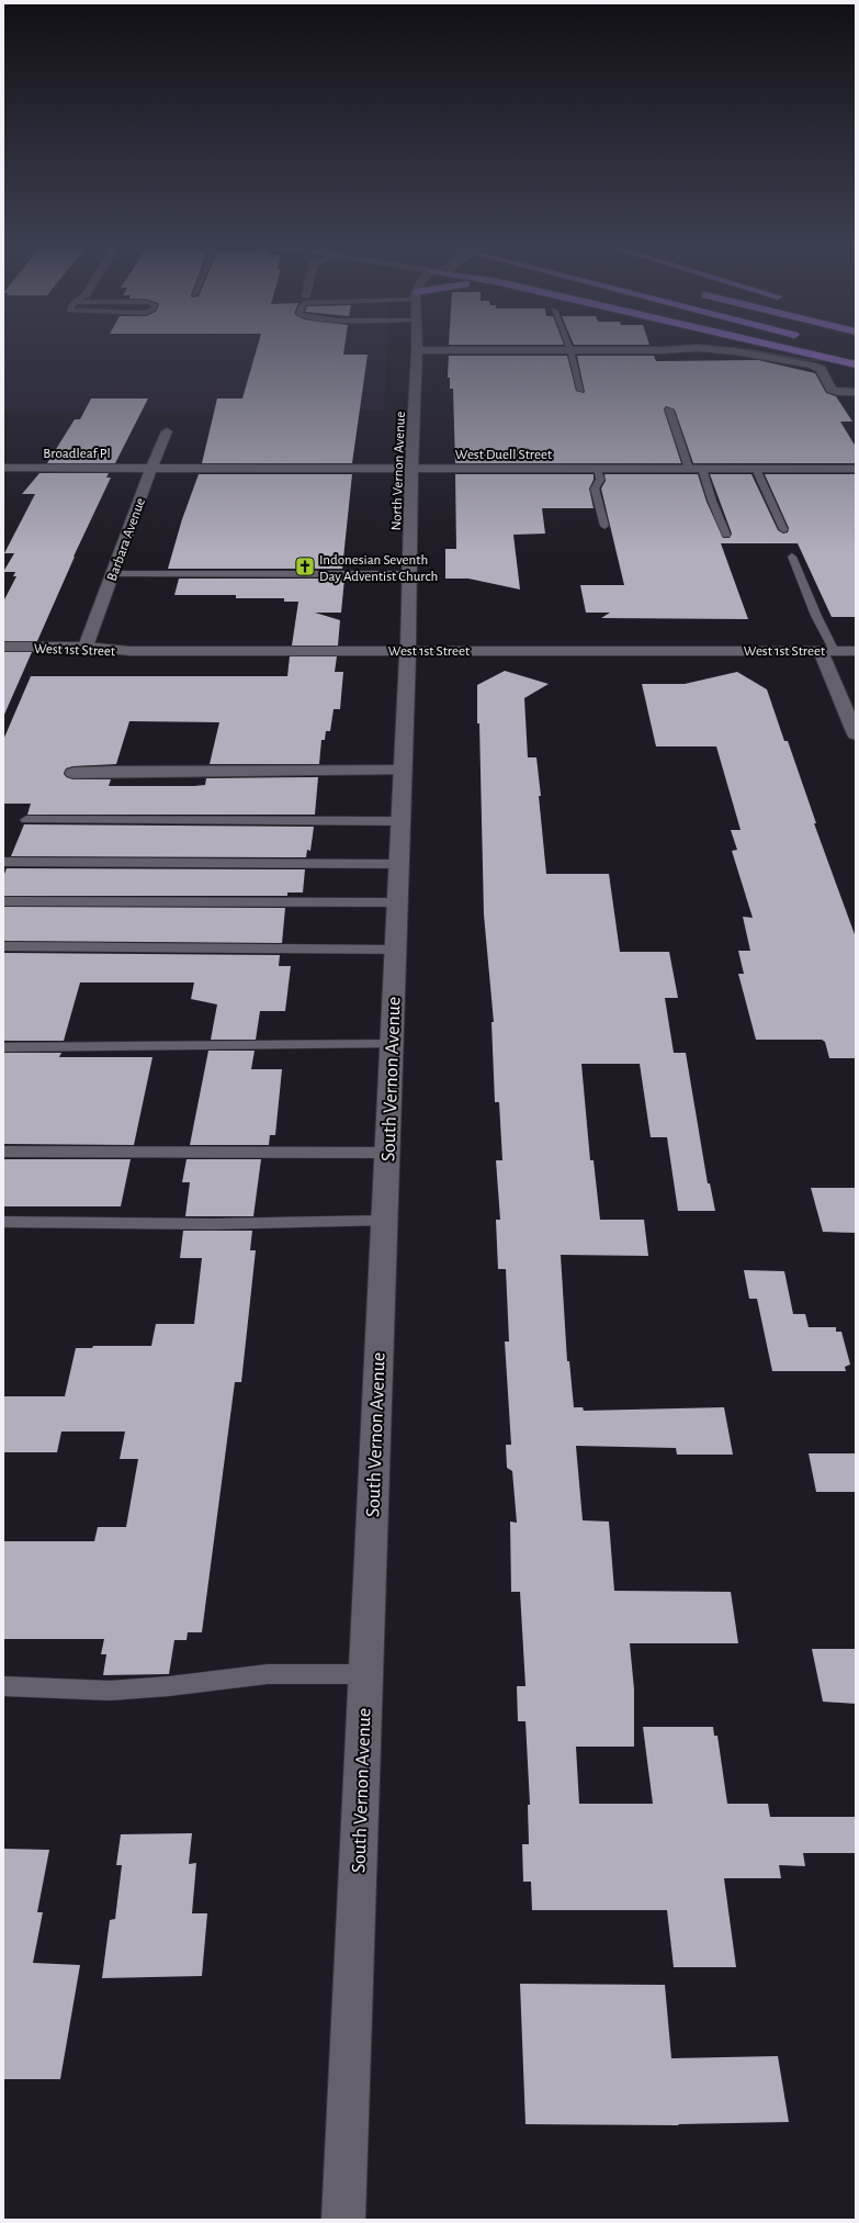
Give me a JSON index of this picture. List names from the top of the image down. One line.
{"streets":{"street":["Broadleaf Pl","West Duell Street","North Vernon Avenue","Barbara Avenue","West 1st Street","South Vernon Avenue"]},"crossings":[["Broadleaf Pl","West Duell Street"],["Broadleaf Pl","Barbara Avenue"],["West Duell Street","North Vernon Avenue"],["West Duell Street","Barbara Avenue"],["North Vernon Avenue","West 1st Street"],["North Vernon Avenue","South Vernon Avenue"],["Barbara Avenue","West 1st Street"],["West 1st Street","South Vernon Avenue"]],"places":{"church":["Indonesian Seventh Day Adventist Church"]}}
